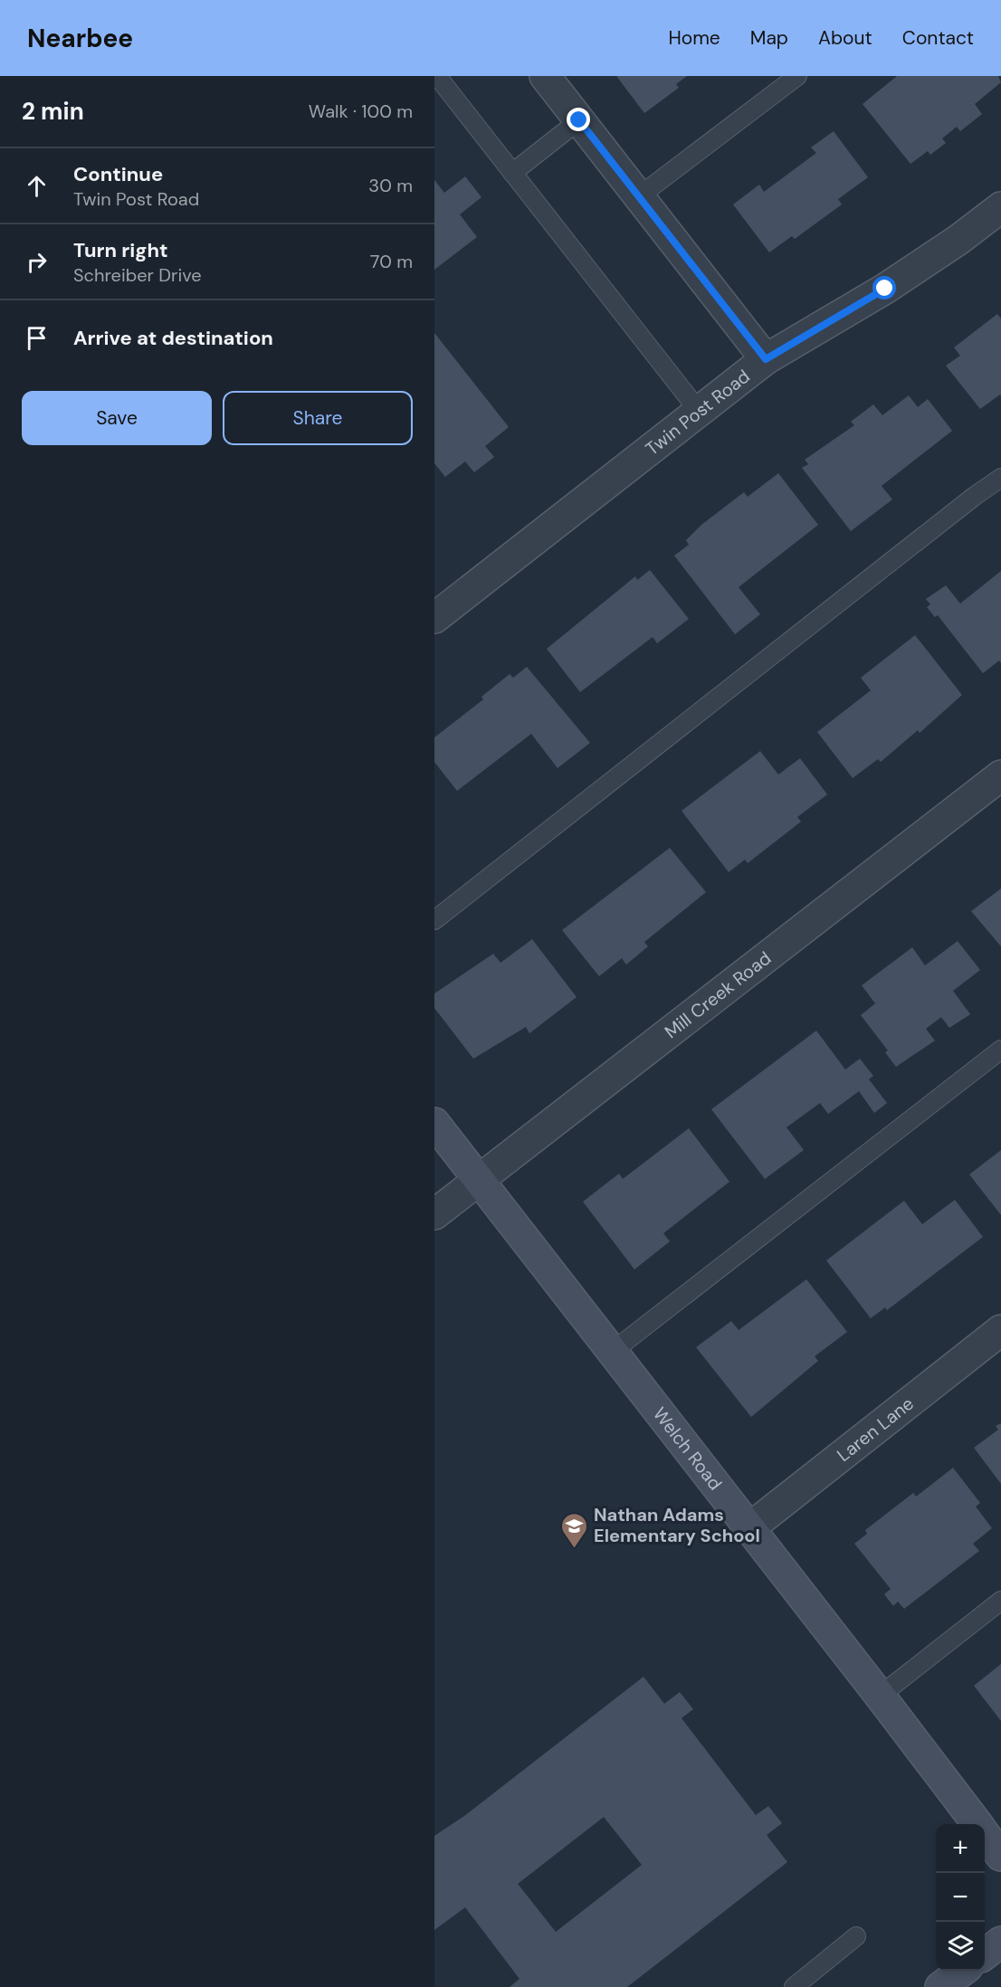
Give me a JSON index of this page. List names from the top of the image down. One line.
{"streets":{"street":["Twin Post Road","Mill Creek Road","Laren Lane","Welch Road"]},"crossings":[["Mill Creek Road","Welch Road"],["Laren Lane","Welch Road"]],"places":{"school or university":["Nathan Adams Elementary School"]},"page":{"header":"Nearbee","nav":["Home","Map","About","Contact"],"heading":["2 min","Walk · 100 m"],"list":[["Continue","Twin Post Road","30 m"],["Turn right","Schreiber Drive","70 m"],"Arrive at destination"],"buttons":["Save","Share"],"map_buttons":["+","−"]}}
